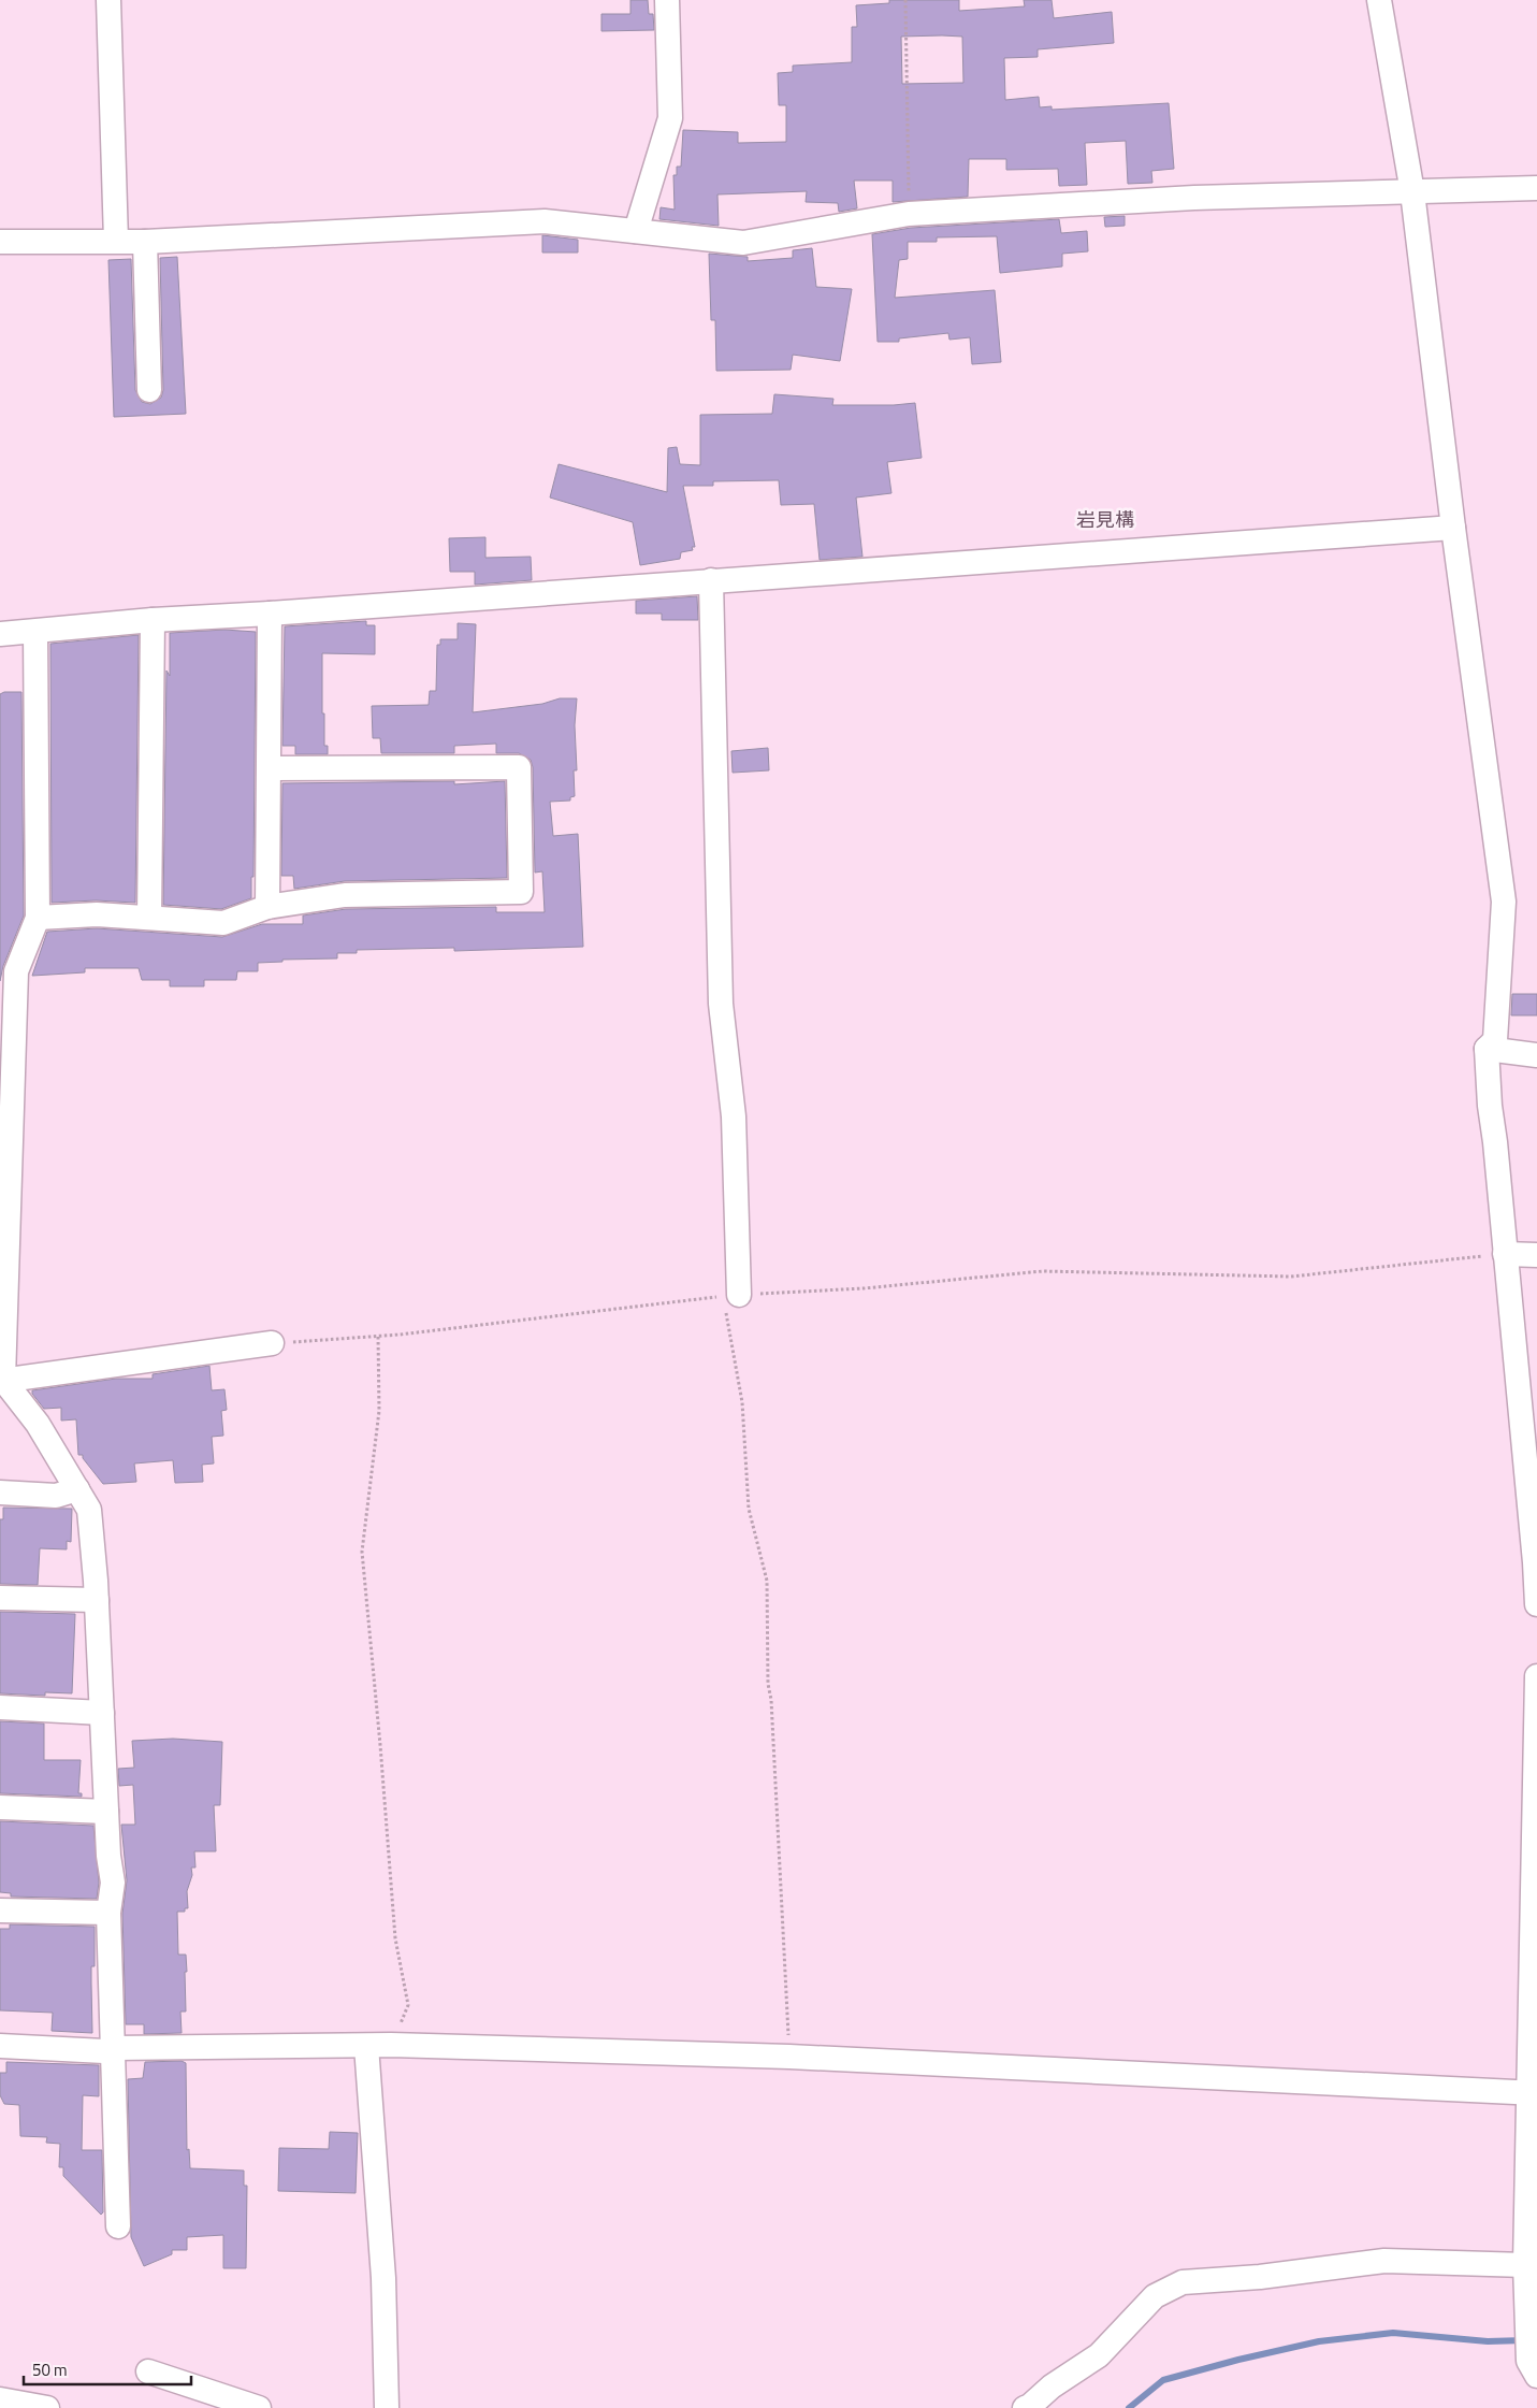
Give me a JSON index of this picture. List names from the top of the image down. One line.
{"districts":["岩見構"],"scale_bar":"50 m"}
